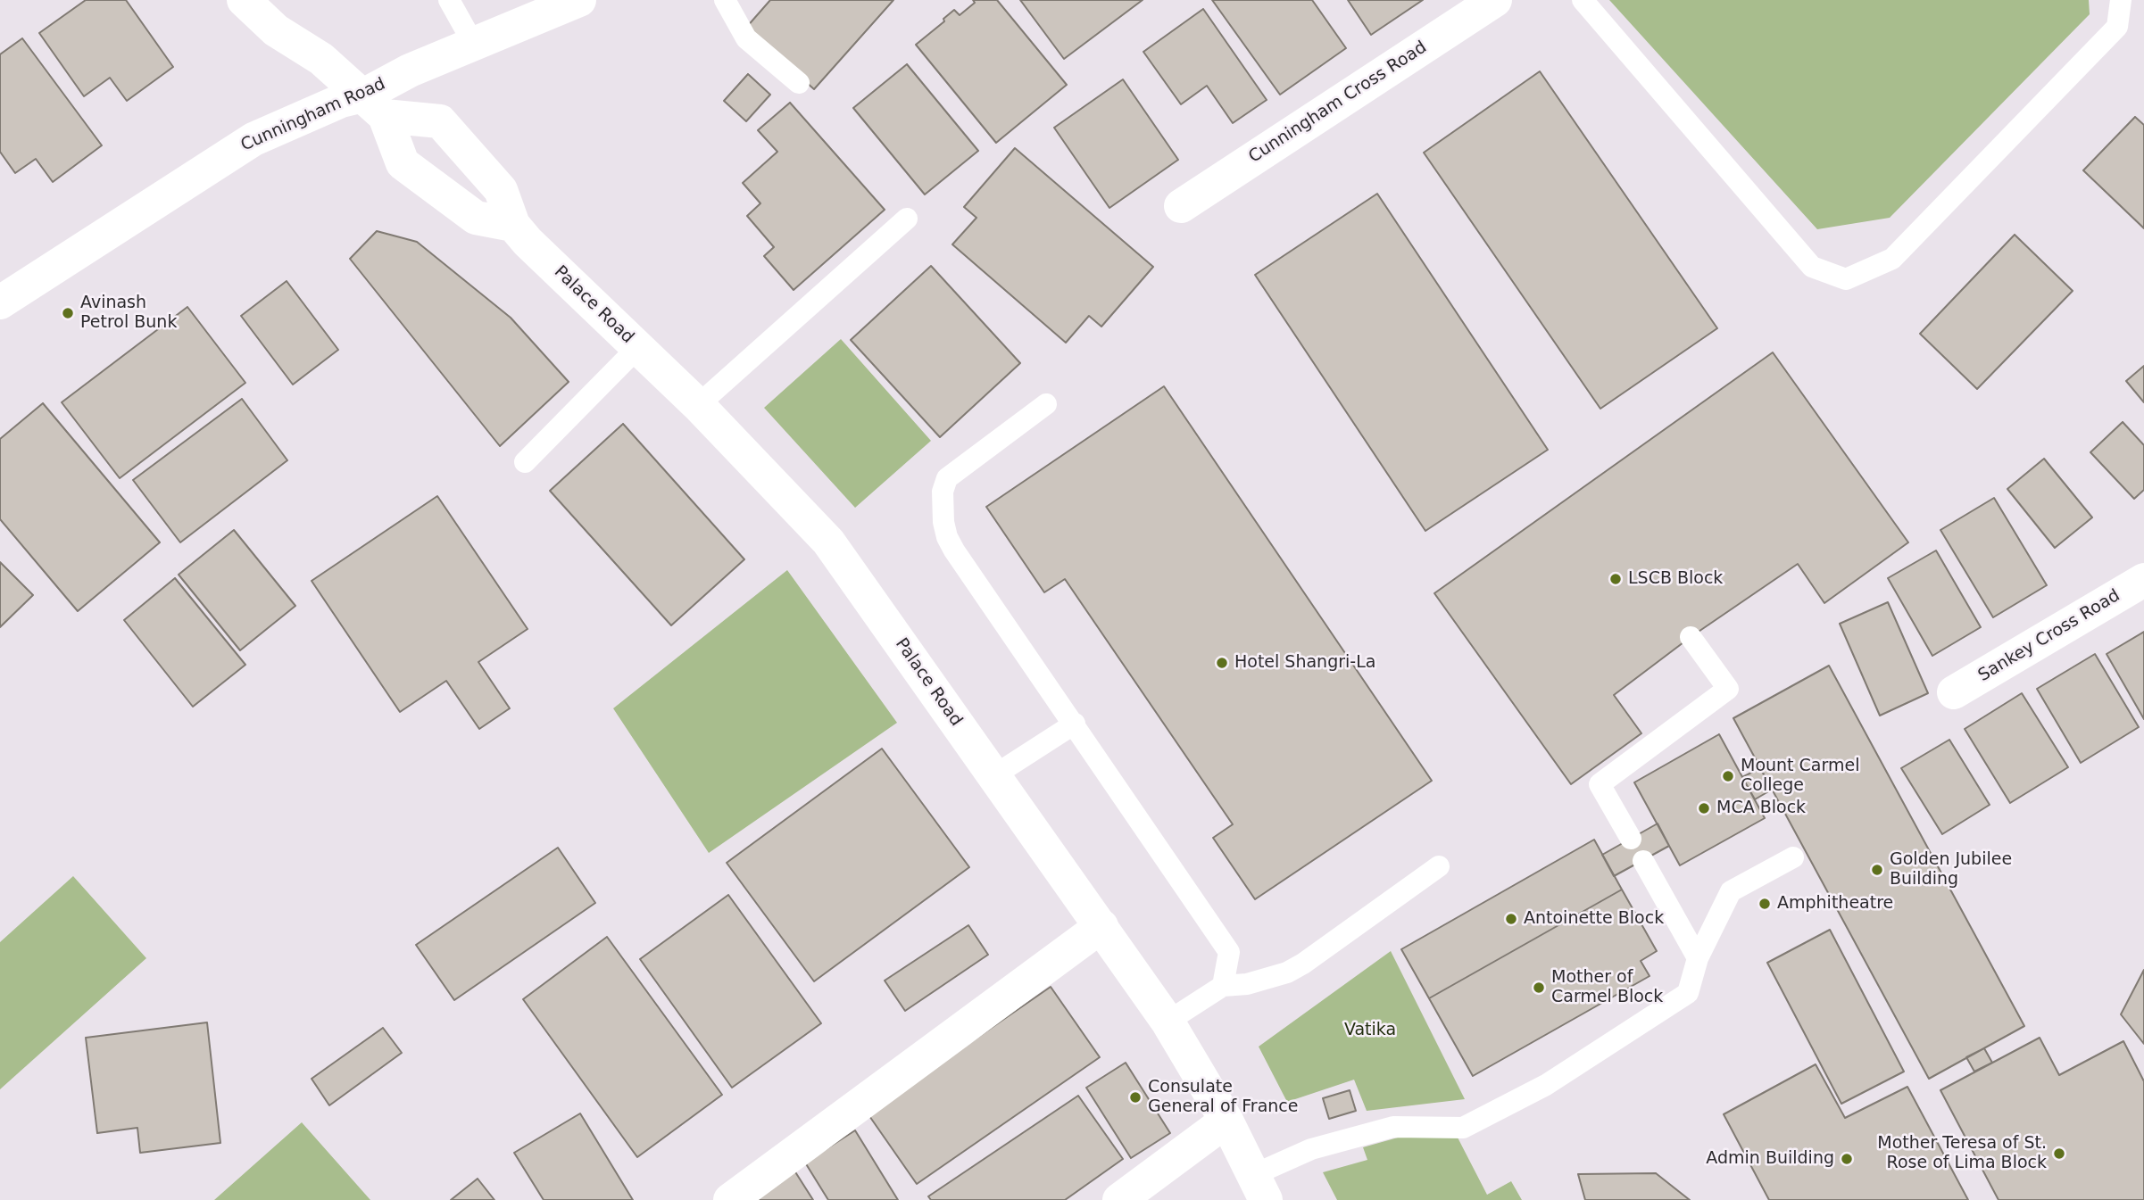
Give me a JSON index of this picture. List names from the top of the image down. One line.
{"streets":{"street":["Cunningham Cross Road","Cunningham Road","Palace Road","Sankey Cross Road"]},"crossings":[["Cunningham Road","Palace Road"]],"parks":["Vatika"],"places":["Avinash Petrol Bunk","LSCB Block","Hotel Shangri-La","Mount Carmel College","MCA Block","Golden Jubilee Building","Amphitheatre","Antoinette Block","Mother of Carmel Block","Consulate General of France","Mother Teresa of St. Rose of Lima Block","Admin Building"]}
